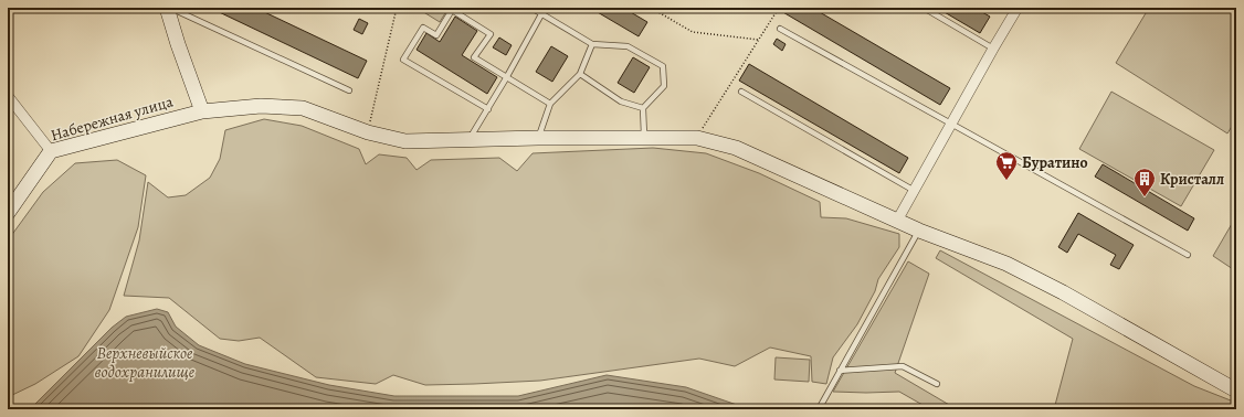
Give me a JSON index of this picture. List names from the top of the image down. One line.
{"streets":{"street":["Набережная улица"]},"water":["Верхневыйское водохранилище"],"places":{"supermarket":["Буратино"],"building":["Кристалл"]}}
